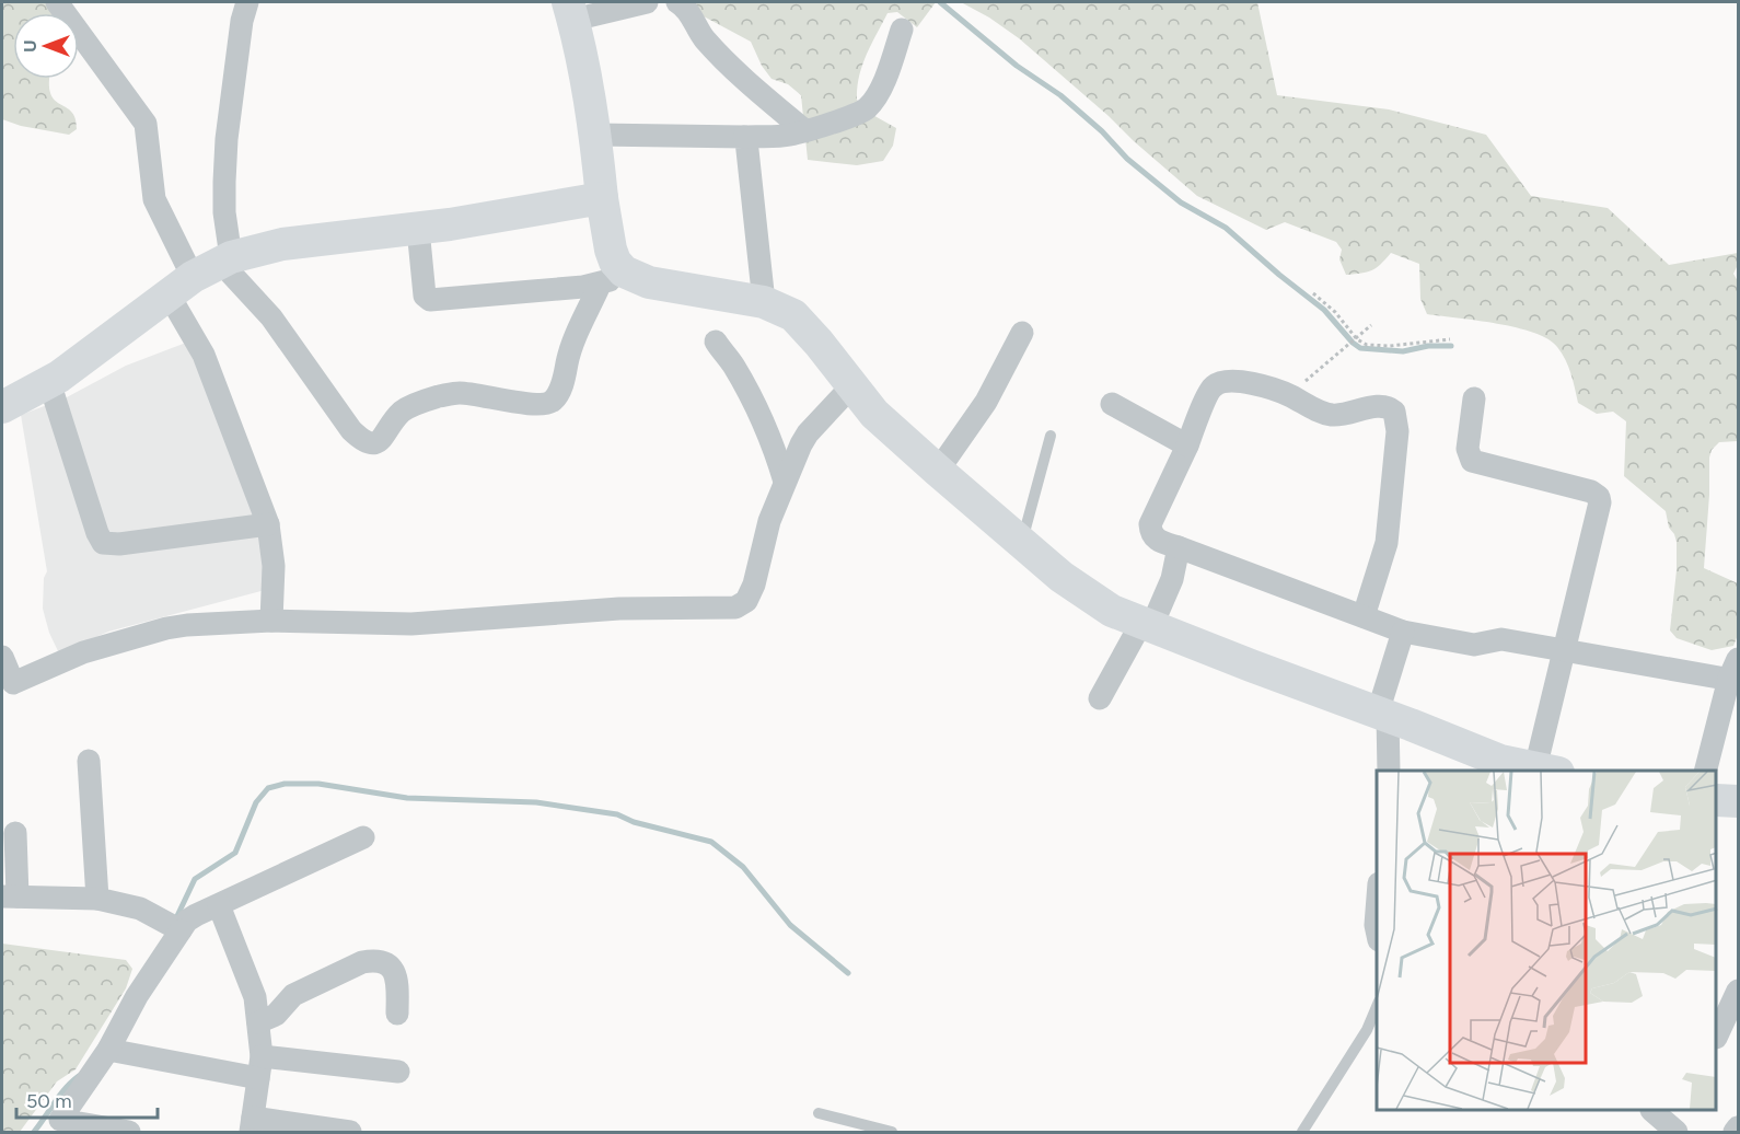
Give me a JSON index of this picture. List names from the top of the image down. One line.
{"scale_bar":"50 m","north":"left"}
